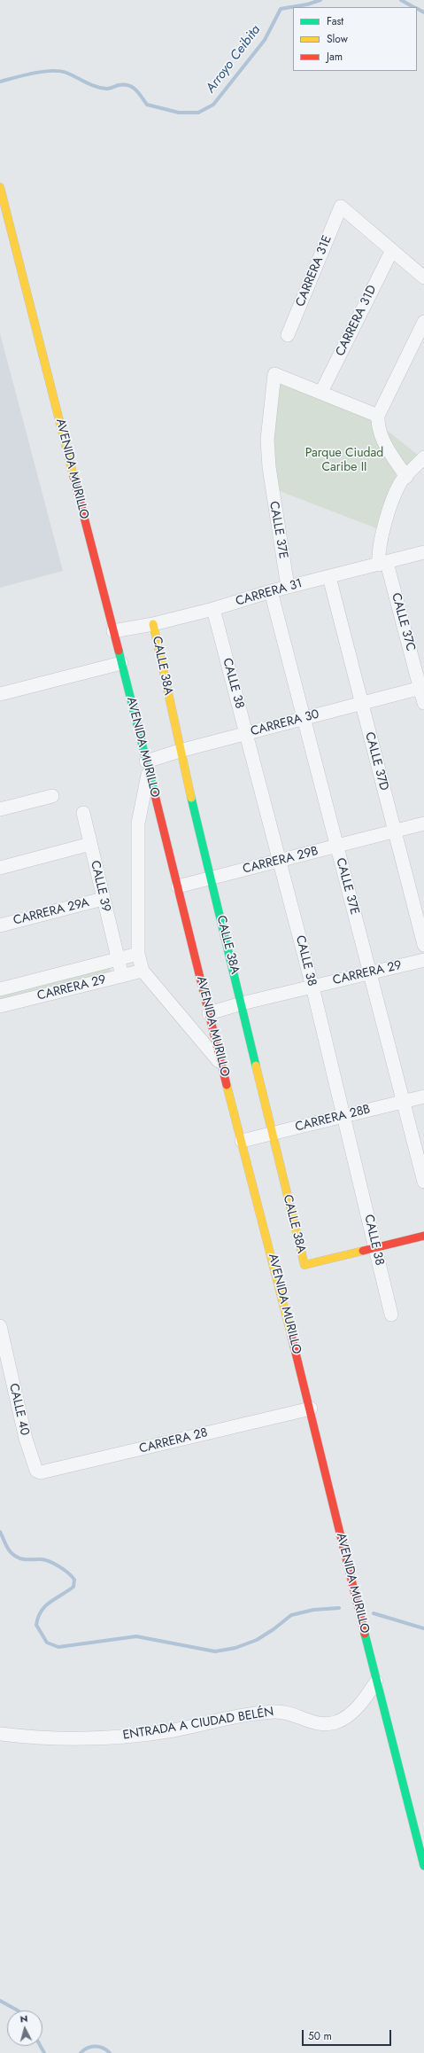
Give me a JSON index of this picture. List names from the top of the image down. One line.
{"streets":{"main road":["AVENIDA MURILLO","CALLE 38A"],"street":["CARRERA 31E","CARRERA 31D","CALLE 37E","CARRERA 31","CALLE 37C","CALLE 38","CARRERA 30","CALLE 37D","CARRERA 29B","CALLE 39","CARRERA 29A","CARRERA 29","CARRERA 28B","CALLE 40","CARRERA 28","ENTRADA A CIUDAD BELÉN"]},"crossings":[["CARRERA 31E","CARRERA 31D"],["CARRERA 31D","CALLE 37E"],["AVENIDA MURILLO","CARRERA 31"],["AVENIDA MURILLO","CARRERA 30"],["AVENIDA MURILLO","CARRERA 29B"],["AVENIDA MURILLO","CARRERA 29"],["AVENIDA MURILLO","CARRERA 28B"],["AVENIDA MURILLO","CARRERA 28"],["AVENIDA MURILLO","ENTRADA A CIUDAD BELÉN"],["CALLE 37E","CARRERA 31"],["CALLE 37E","CARRERA 30"],["CALLE 37E","CARRERA 29B"],["CALLE 37E","CARRERA 29"],["CALLE 37E","CARRERA 28B"],["CARRERA 31","CALLE 37C"],["CARRERA 31","CALLE 38A"],["CARRERA 31","CALLE 38"],["CARRERA 31","CALLE 37D"],["CALLE 37C","CARRERA 30"],["CALLE 38A","CALLE 38"],["CALLE 38A","CARRERA 30"],["CALLE 38A","CARRERA 29B"],["CALLE 38A","CARRERA 29"],["CALLE 38A","CARRERA 28B"],["CALLE 38","CARRERA 30"],["CALLE 38","CARRERA 29B"],["CALLE 38","CARRERA 29"],["CALLE 38","CARRERA 28B"],["CARRERA 30","CALLE 37D"],["CALLE 37D","CARRERA 29B"],["CALLE 39","CARRERA 29A"],["CALLE 39","CARRERA 29"],["CALLE 40","CARRERA 28"]],"water":["Arroyo Ceibita"],"parks":["Parque Ciudad Caribe II"],"legend":["Fast","Slow","Jam"],"scale_bar":"50 m","north":"top"}
